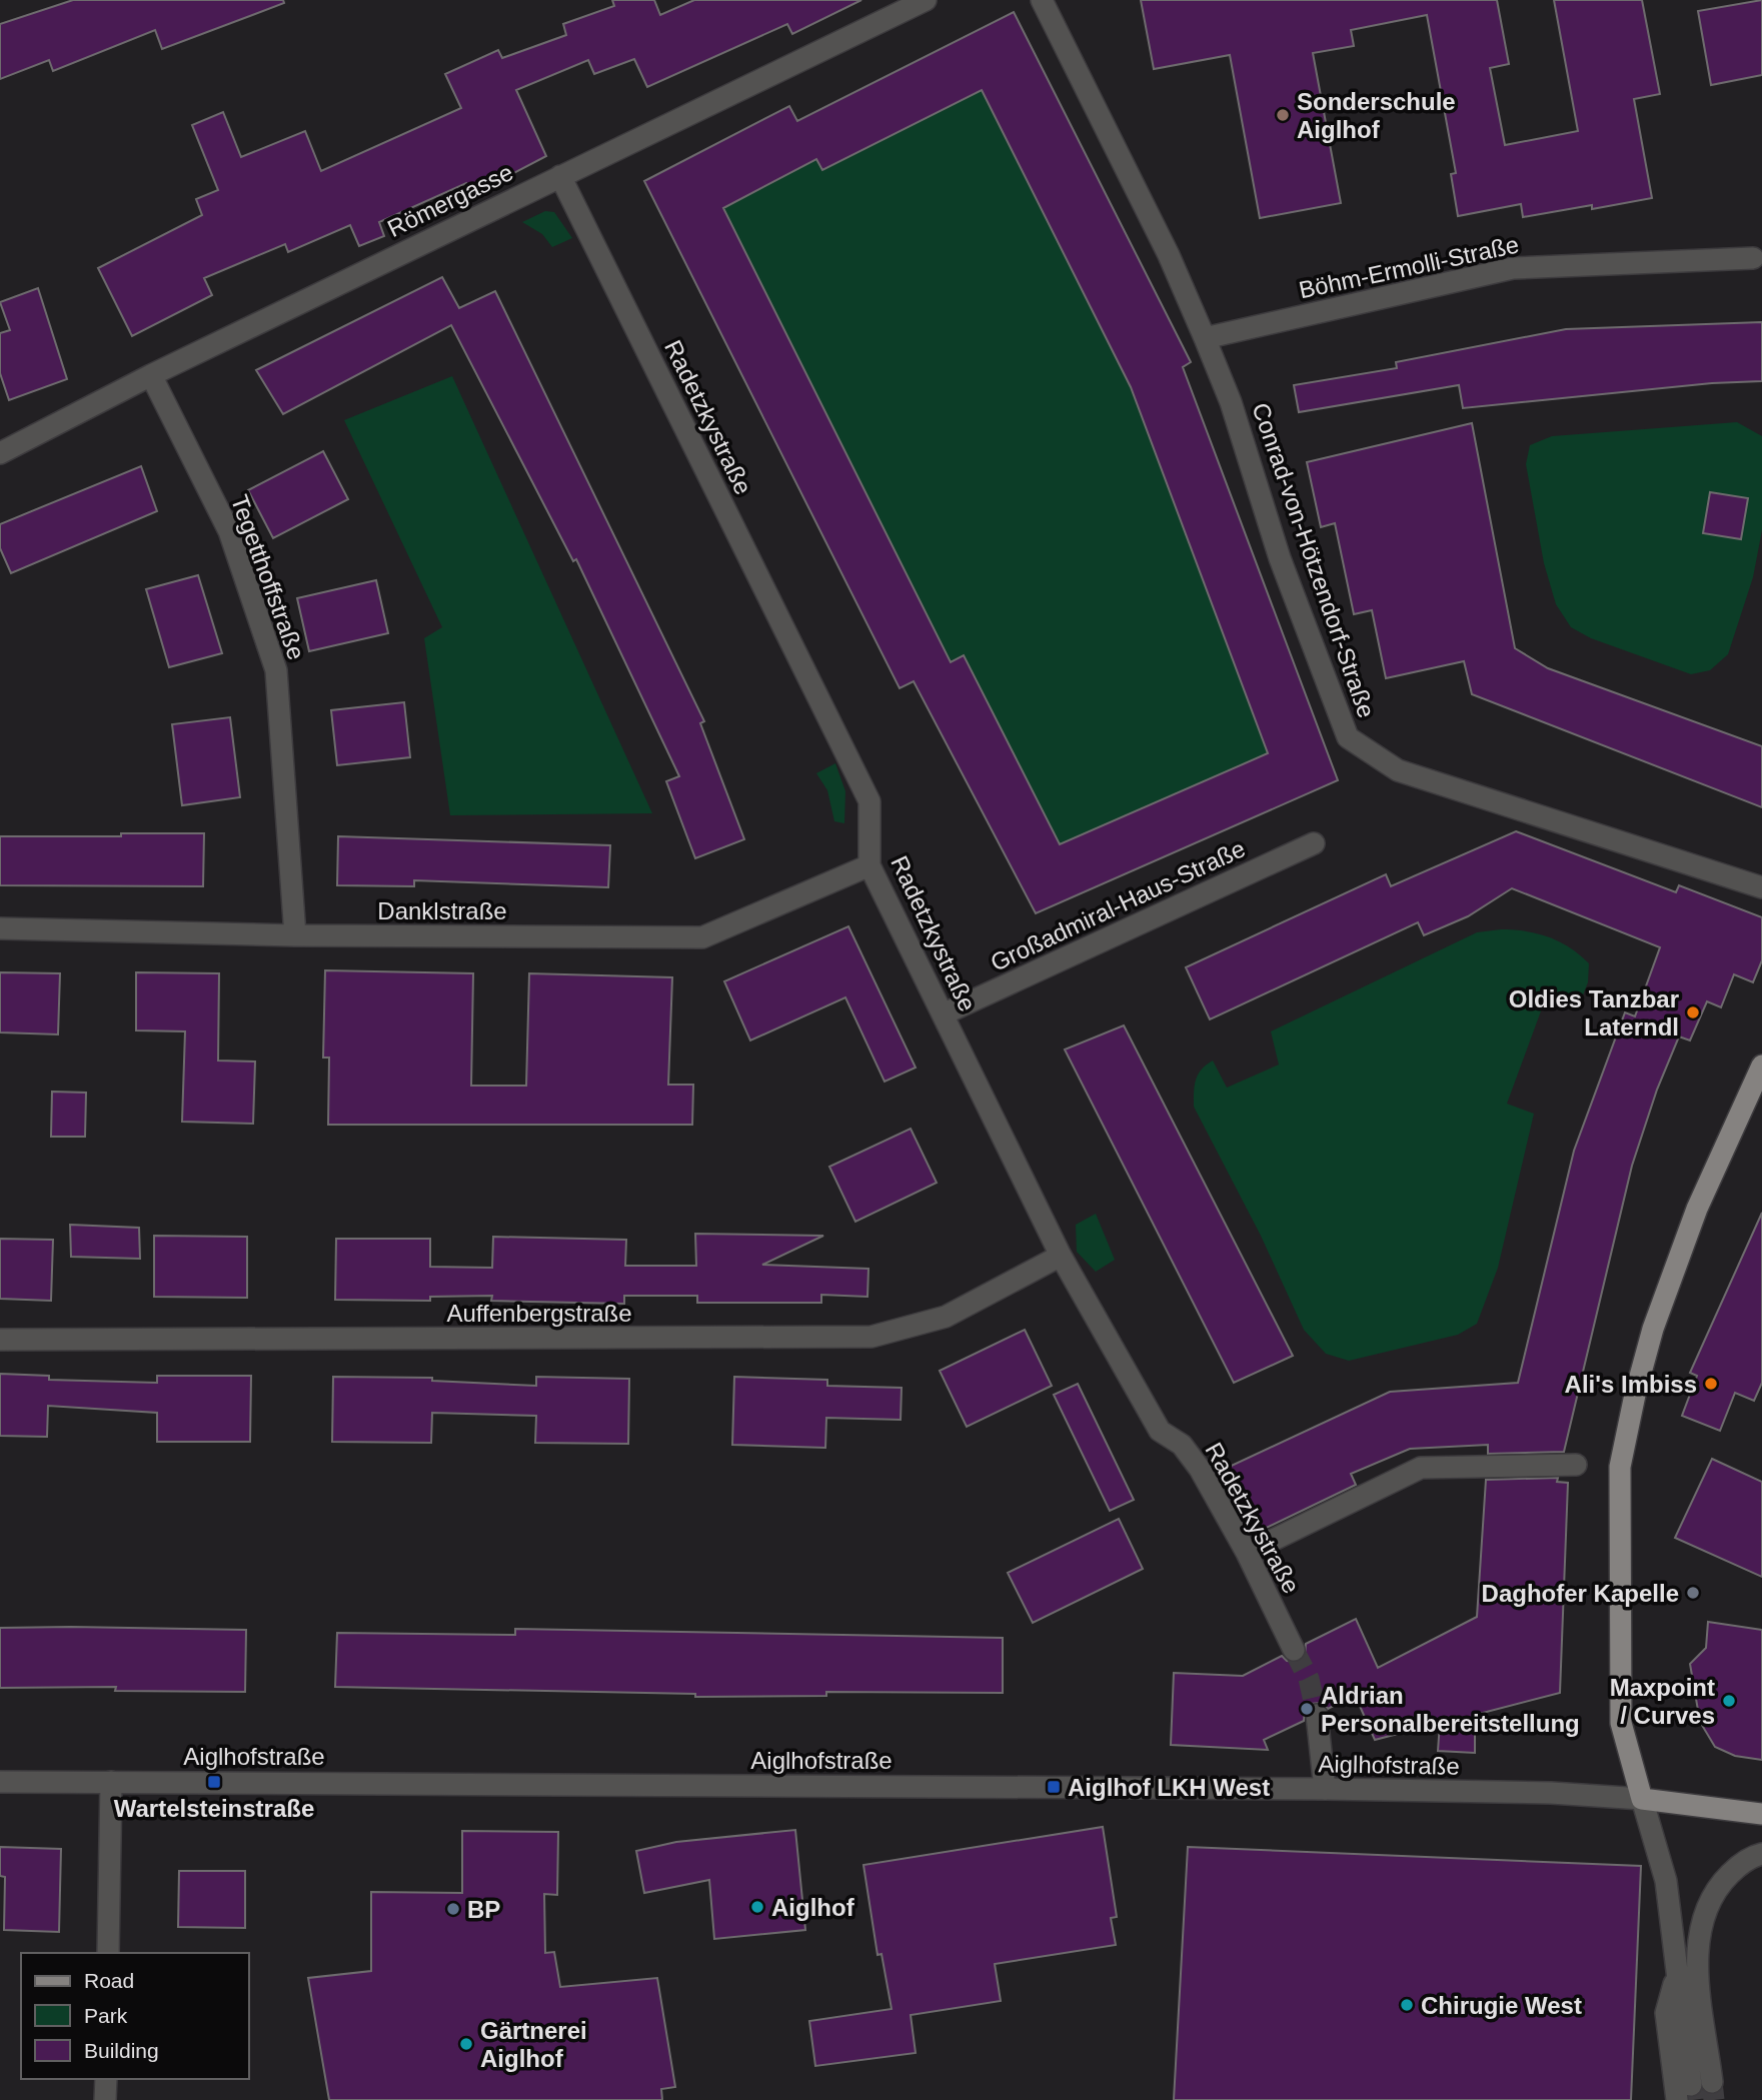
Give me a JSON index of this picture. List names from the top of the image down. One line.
{"streets":{"street":["Römergasse","Böhm-Ermolli-Straße","Radetzkystraße","Conrad-von-Hötzendorf-Straße","Tegetthoffstraße","Großadmiral-Haus-Straße","Danklstraße","Auffenbergstraße","Aiglhofstraße"]},"crossings":[["Römergasse","Radetzkystraße"],["Römergasse","Tegetthoffstraße"],["Böhm-Ermolli-Straße","Conrad-von-Hötzendorf-Straße"],["Radetzkystraße","Großadmiral-Haus-Straße"],["Radetzkystraße","Danklstraße"],["Radetzkystraße","Auffenbergstraße"],["Tegetthoffstraße","Danklstraße"]],"places":{"other":["Sonderschule Aiglhof","Oldies Tanzbar Laterndl","Ali's Imbiss","Daghofer Kapelle","Maxpoint / Curves","Aldrian Personalbereitstellung","Aiglhof","BP","Chirugie West","Gärtnerei Aiglhof"],"transit":["Wartelsteinstraße","Aiglhof LKH West"]},"legend":["Road","Park","Building"]}
